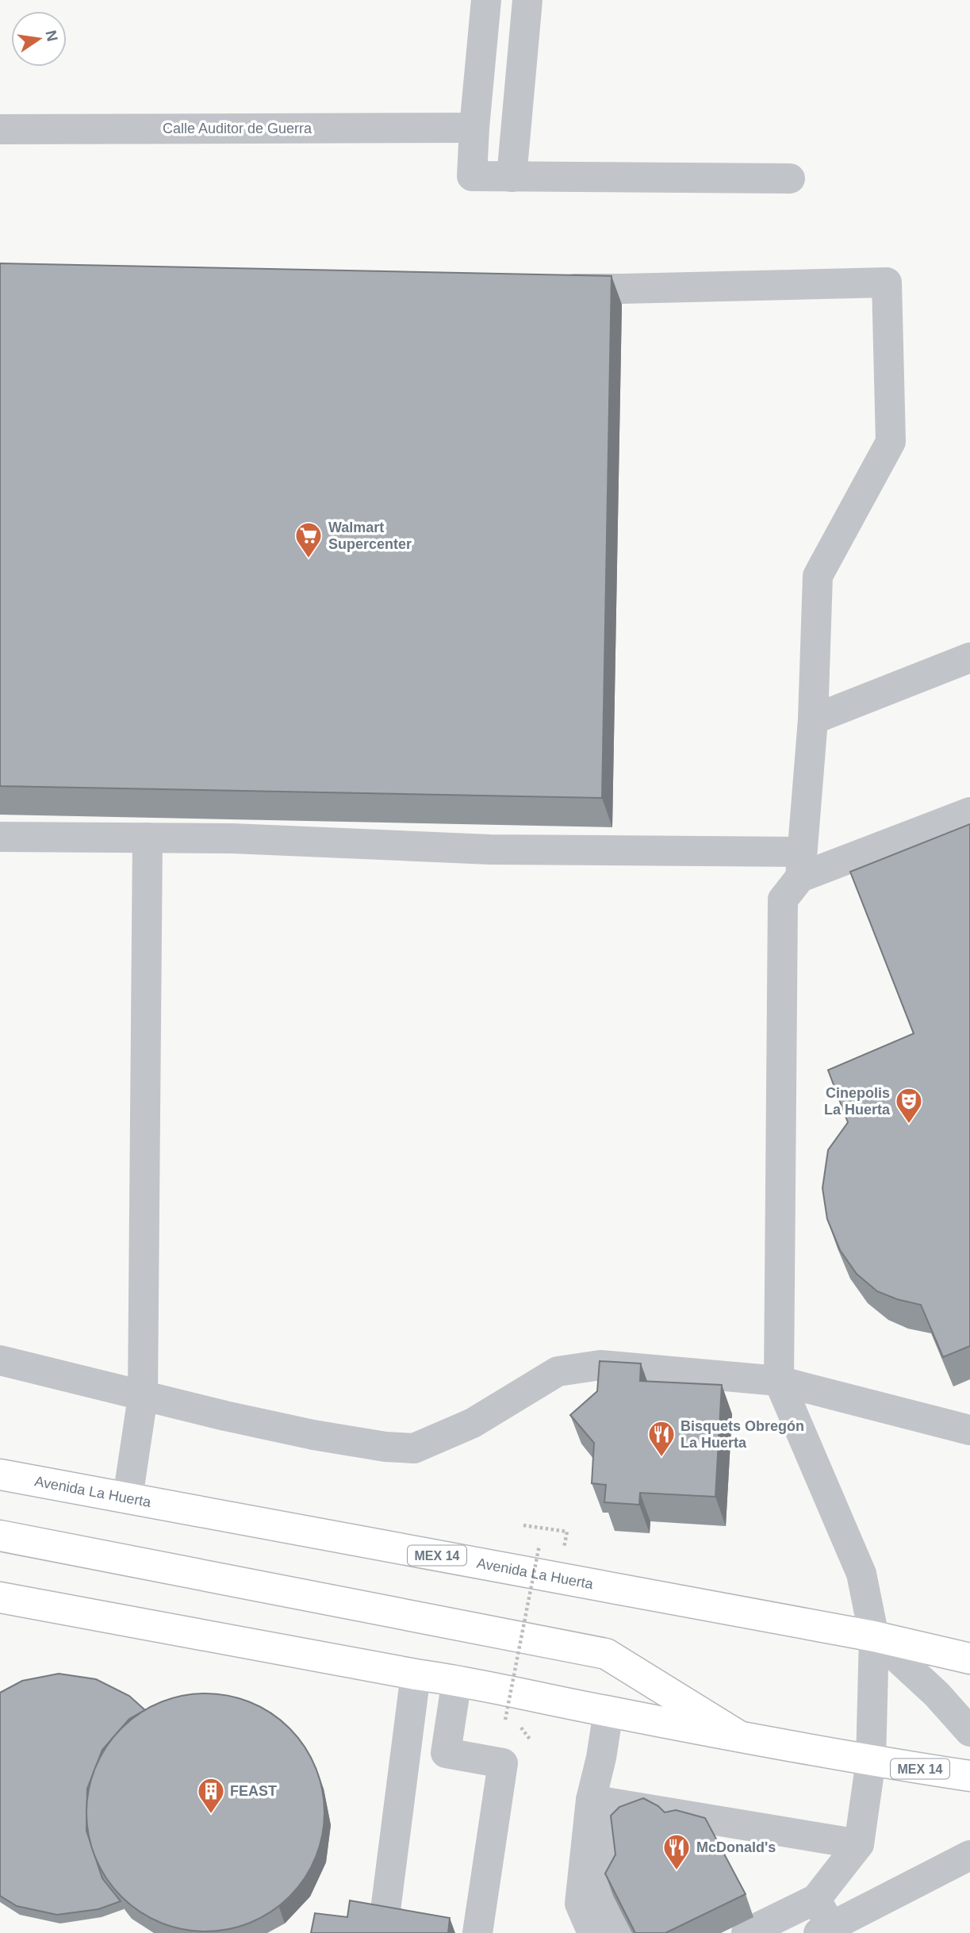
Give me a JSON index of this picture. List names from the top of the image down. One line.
{"streets":{"main road":["Avenida La Huerta","MEX 14"],"street":["Calle Auditor de Guerra"]},"places":{"supermarket":["Walmart Supercenter"],"theatre":["Cinepolis La Huerta"],"restaurant":["Bisquets Obregón La Huerta","McDonald's"],"building":["FEAST"]},"north":"right"}
